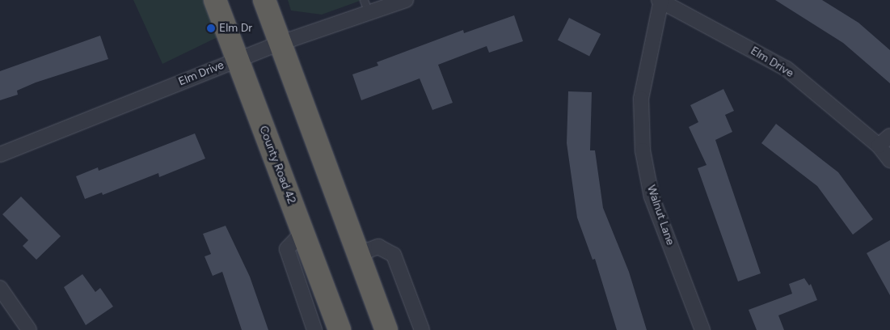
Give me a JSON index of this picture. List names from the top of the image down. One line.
{"streets":{"highway":["County Road 42"],"street":["Elm Drive","Walnut Lane"]},"crossings":[["Elm Drive","County Road 42"],["Elm Drive","Walnut Lane"]],"places":["Elm Dr"]}
